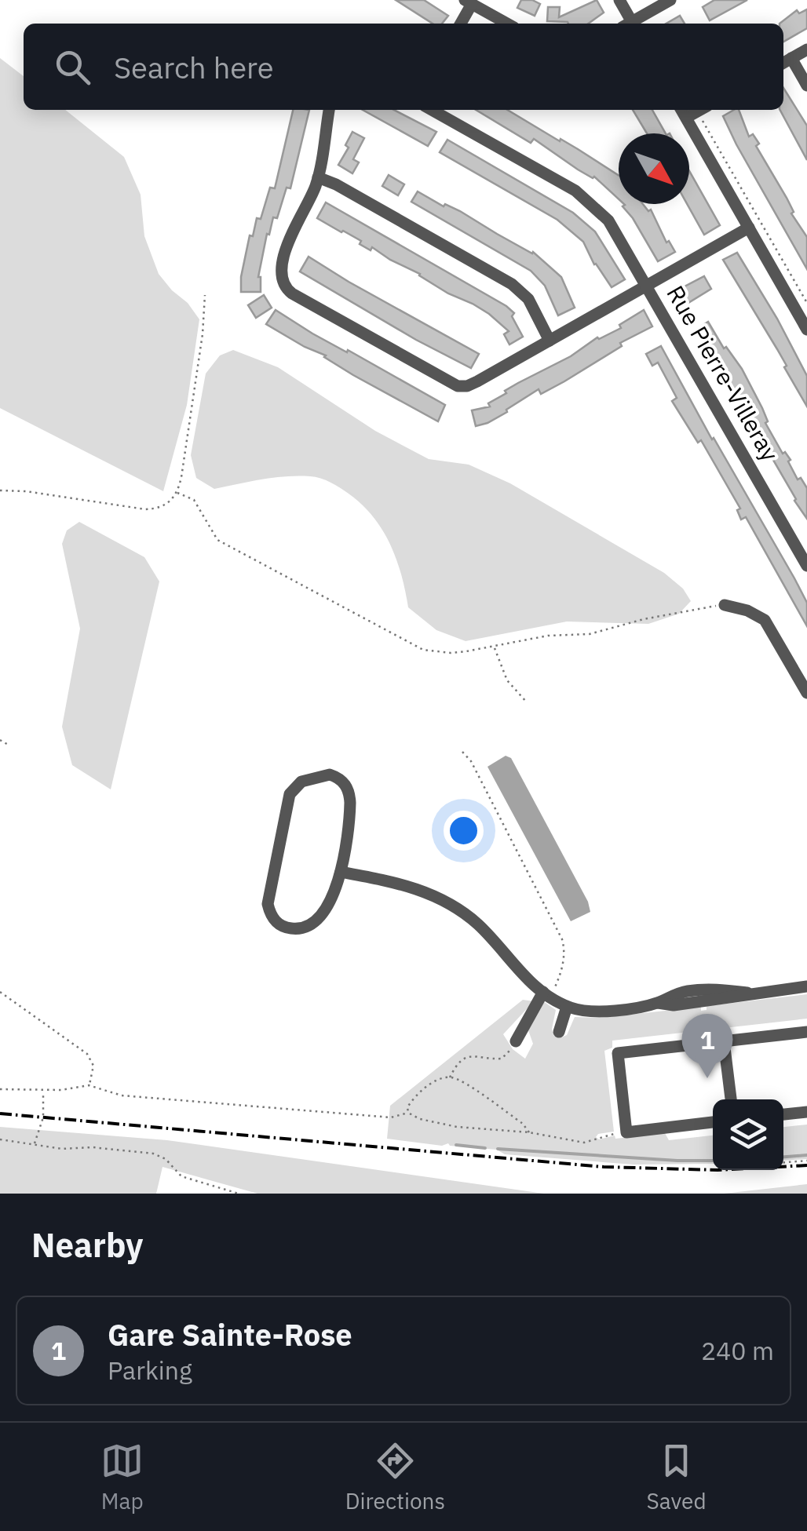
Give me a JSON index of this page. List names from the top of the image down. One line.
{"streets":{"street":["Rue Pierre-Villeray"]},"north":"bottom right","page":{"search":"Search here","pins":"1","heading":"Nearby","list":[{"mark":"1","name":"Gare Sainte-Rose","note":"Parking","value":"240 m"}],"nav":["Map","Directions","Saved"]}}
